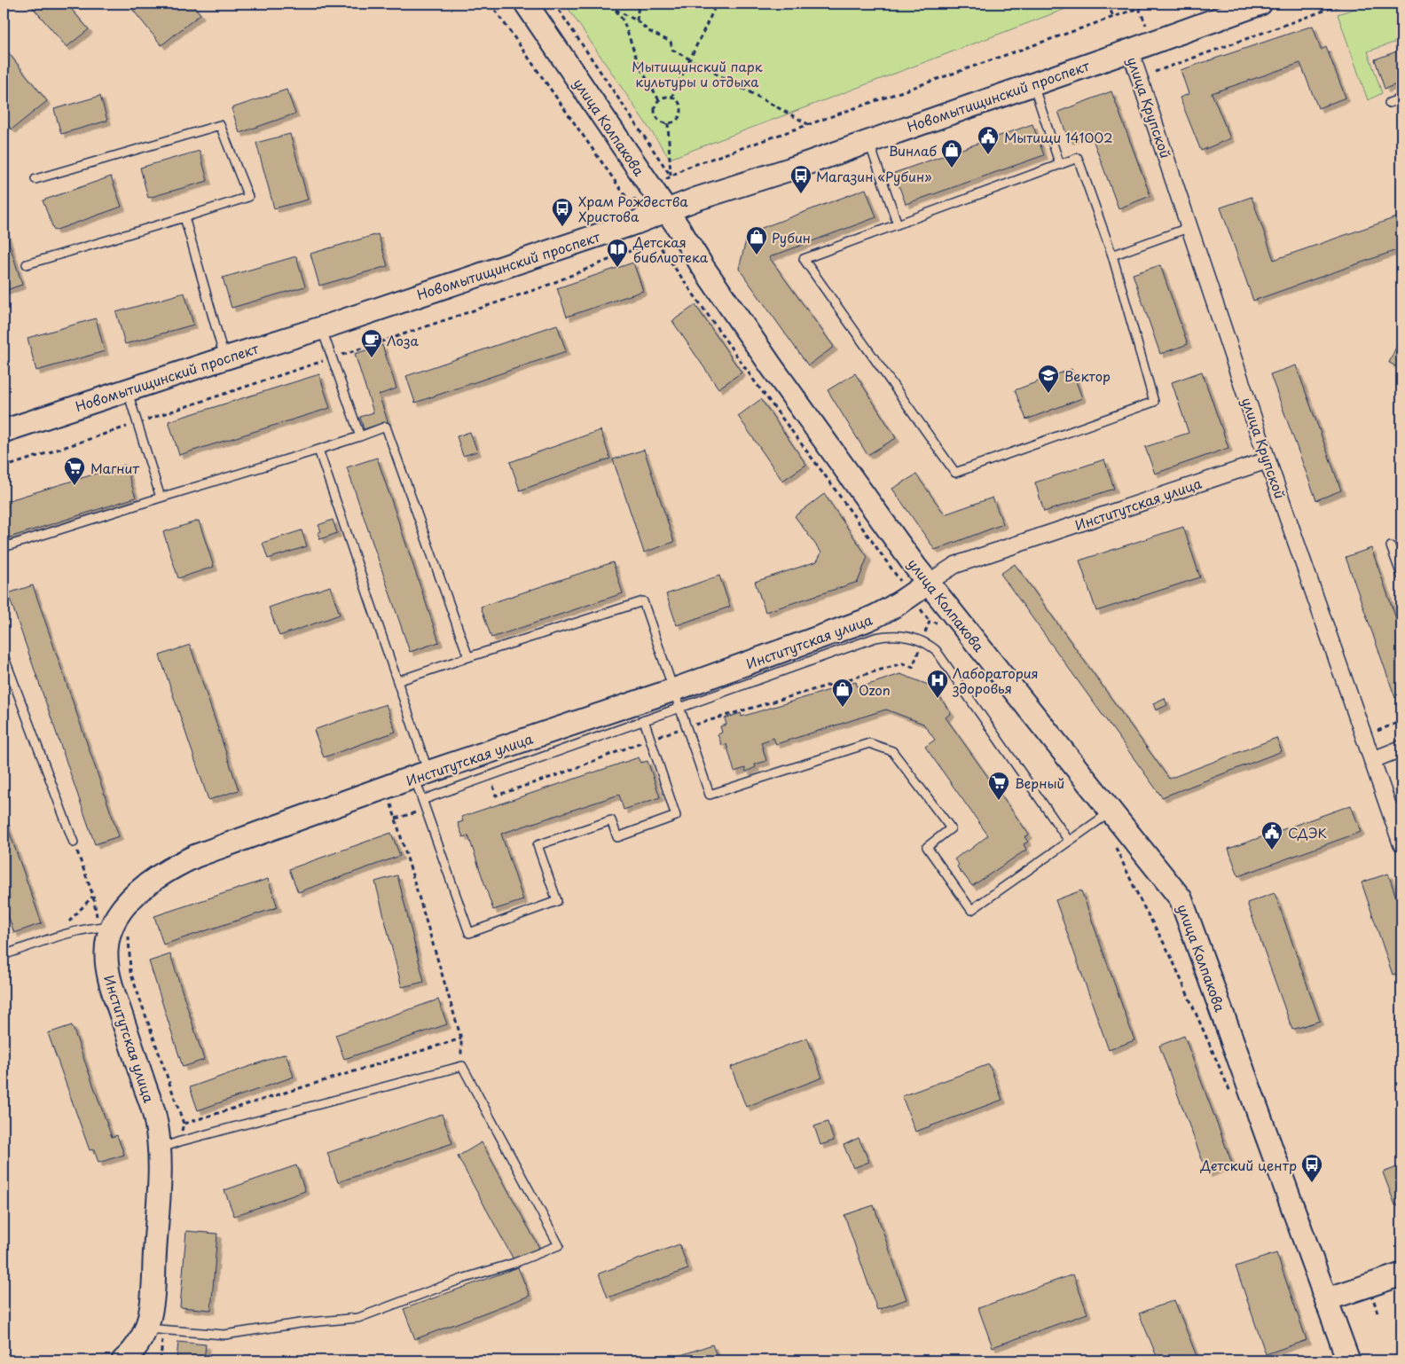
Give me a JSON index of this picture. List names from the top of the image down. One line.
{"streets":{"street":["Новомытищинский проспект","улица Крупской","улица Колпакова","Институтская улица"]},"crossings":[["Новомытищинский проспект","улица Крупской"],["Новомытищинский проспект","улица Колпакова"],["улица Крупской","Институтская улица"],["улица Колпакова","Институтская улица"]],"parks":["Мытищинский парк культуры и отдыха"],"places":{"public building":["Мытищи 141002","СДЭК"],"shop":["Винлаб","Рубин","Ozon"],"bus stop":["Магазин «Рубин»","Храм Рождества Христова","Детский центр"],"library":["Детская библиотека"],"cafe":["Лоза"],"school or university":["Вектор"],"supermarket":["Магнит","Верный"],"hospital":["Лаборатория здоровья"]}}
